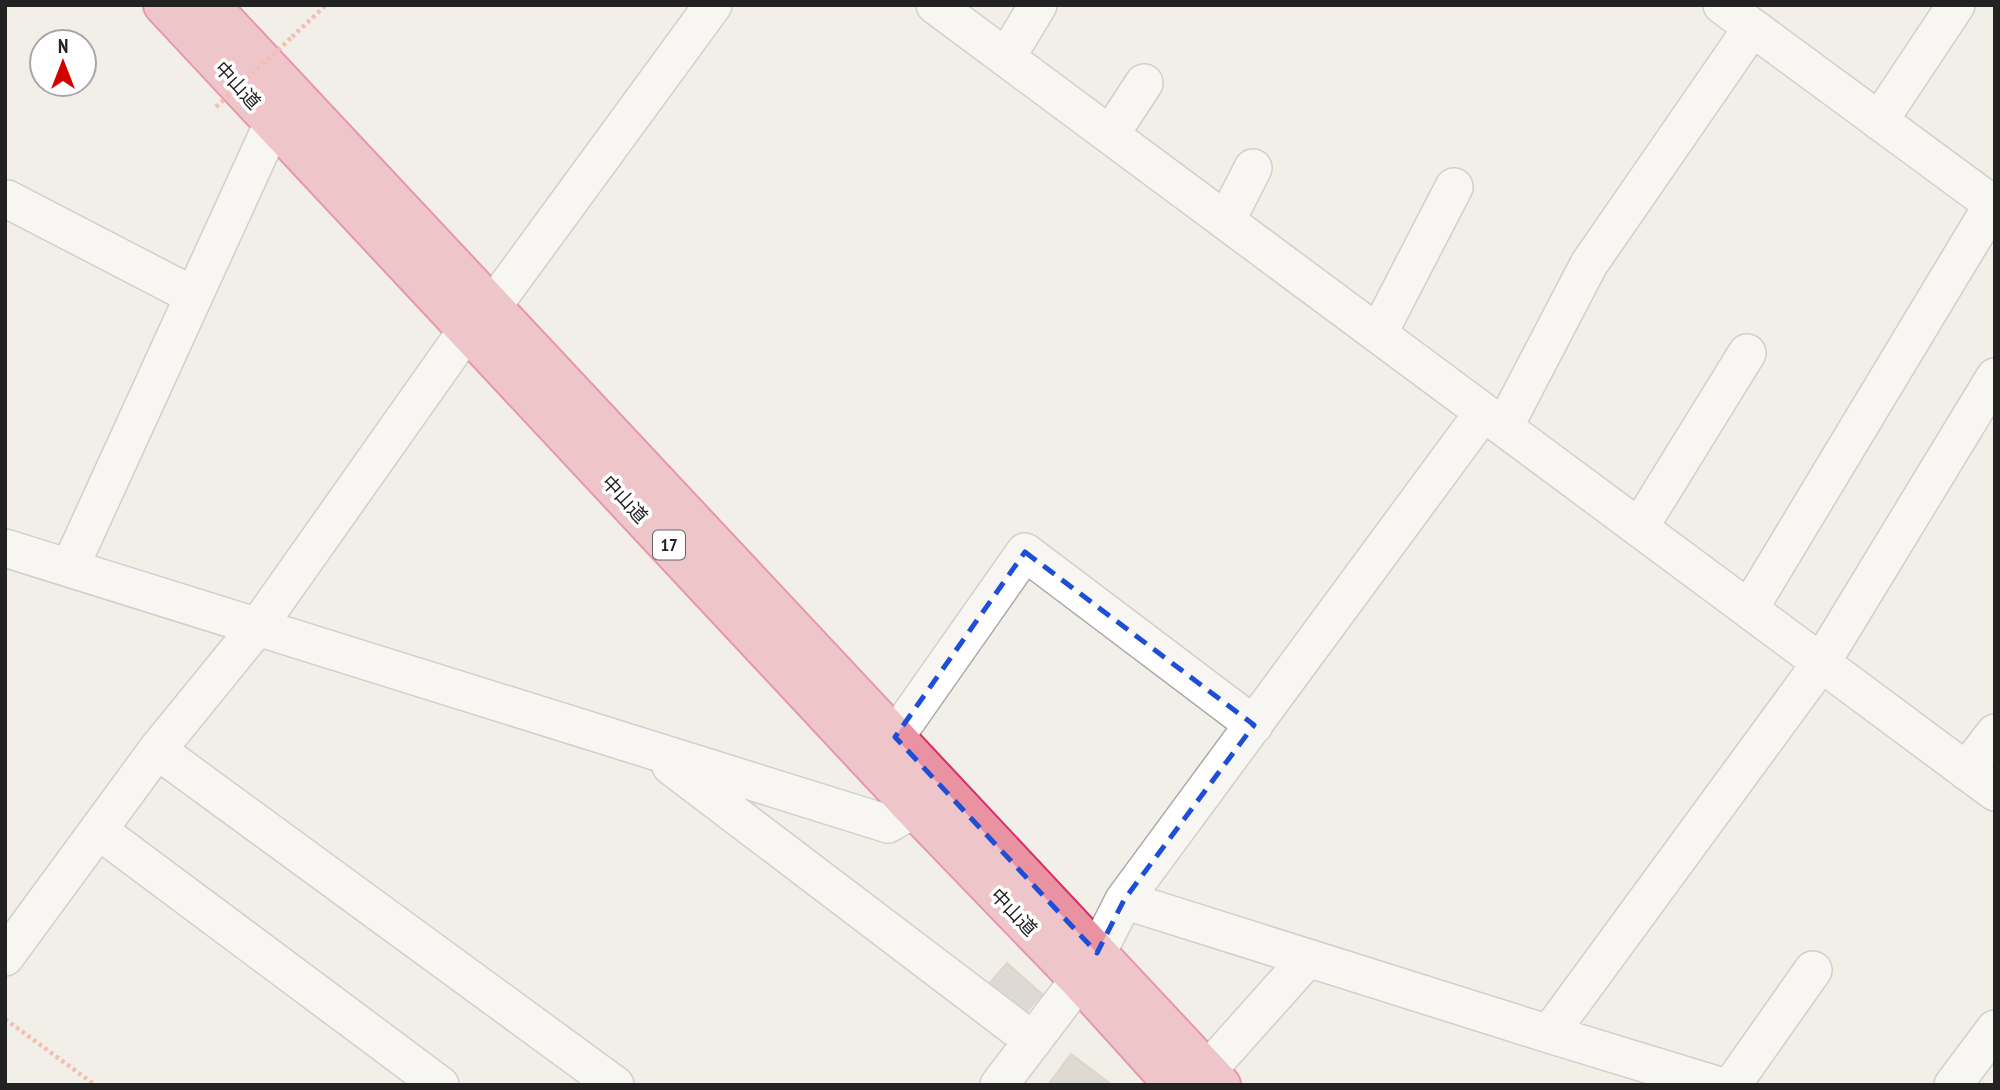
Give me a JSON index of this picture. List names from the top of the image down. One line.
{"streets":{"highway":["中山道","17"]},"north":"top"}
